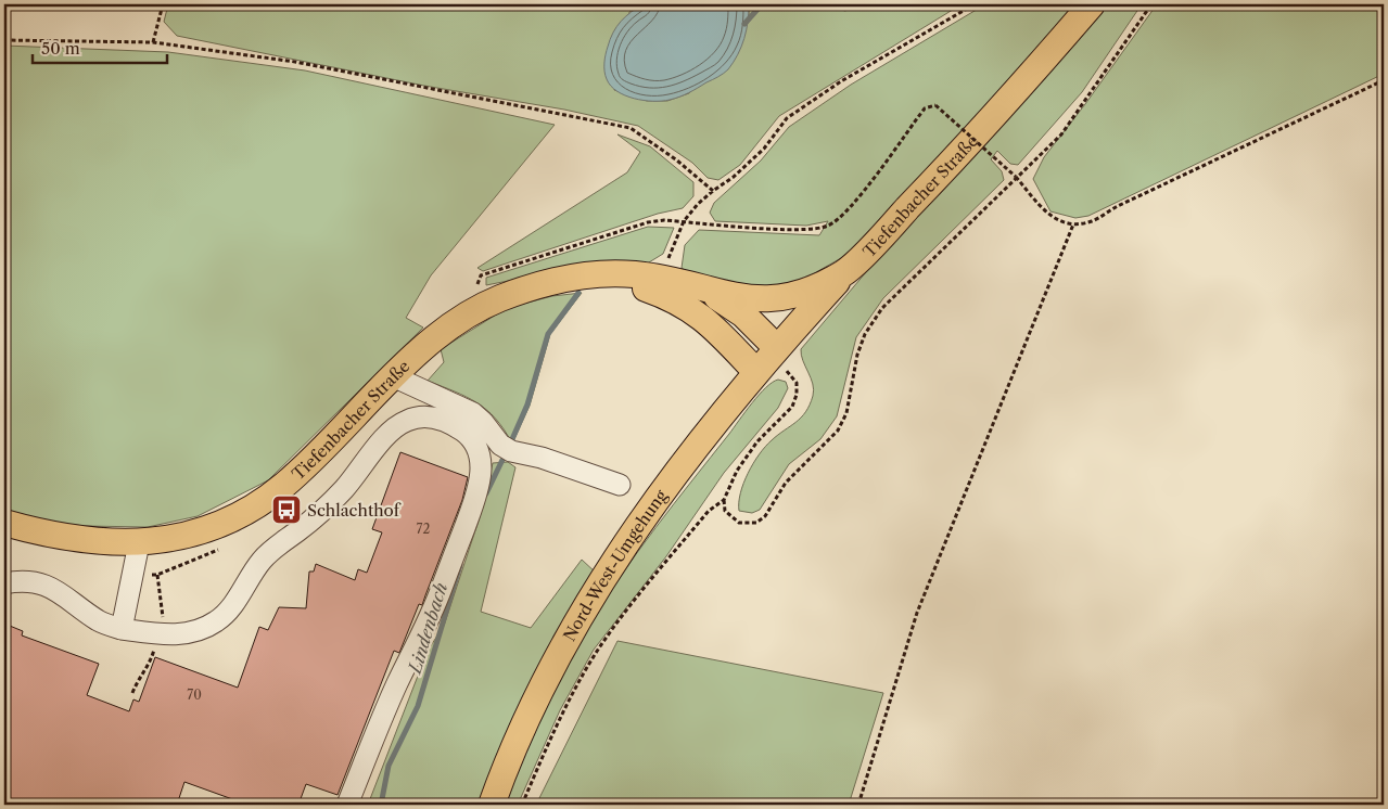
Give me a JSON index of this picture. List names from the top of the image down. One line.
{"streets":{"main road":["Tiefenbacher Straße","Nord-West-Umgehung"]},"crossings":[["Tiefenbacher Straße","Nord-West-Umgehung"]],"water":["Lindenbach"],"places":{"bus stop":["Schlachthof"]},"house_numbers":["72","70"],"scale_bar":"50 m"}
